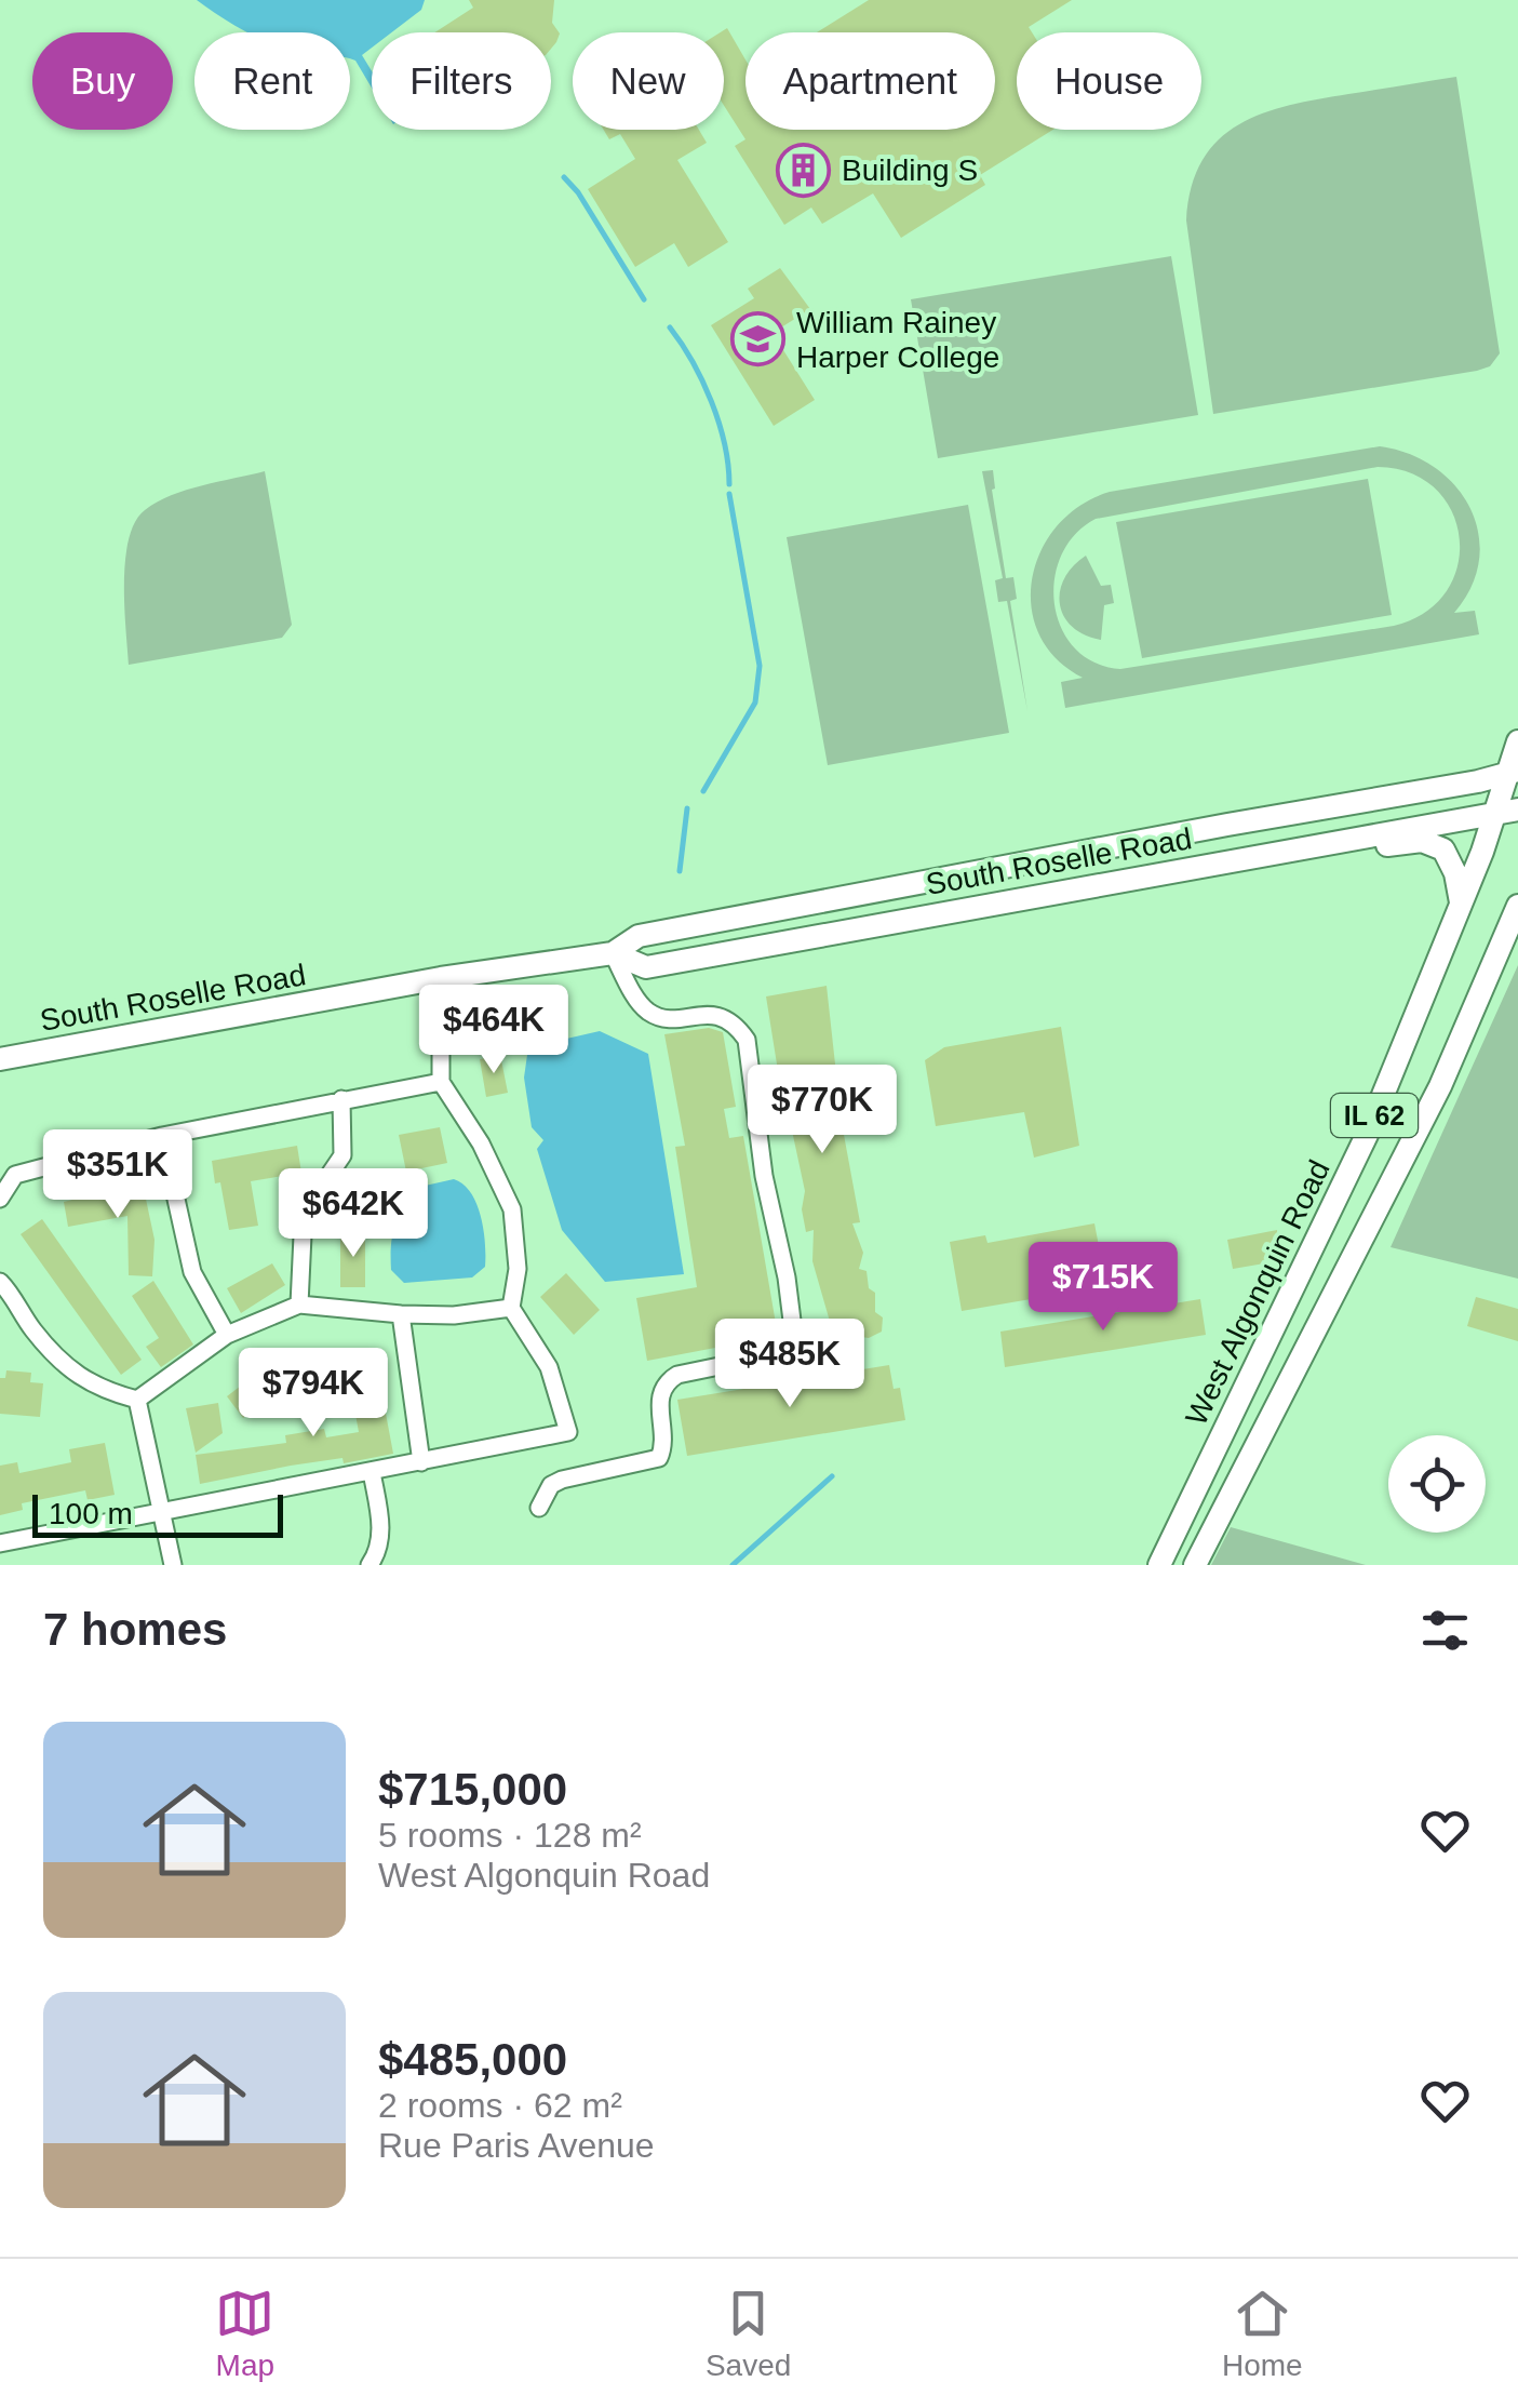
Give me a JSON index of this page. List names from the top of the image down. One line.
{"streets":{"main road":["South Roselle Road","IL 62","West Algonquin Road"]},"crossings":[["South Roselle Road","West Algonquin Road"]],"places":{"building":["Building S"],"school or university":["William Rainey Harper College"]},"scale_bar":"100 m","page":{"chip":["Buy","Rent","Filters","New","Apartment","House"],"price":["$464K","$770K","$351K","$642K","$715K","$485K","$794K"],"scale":"100 m","heading":"7 homes","list":[{"name":"$715,000","note":"5 rooms · 128 m² · West Algonquin Road"},{"name":"$485,000","note":"2 rooms · 62 m² · Rue Paris Avenue"}],"tabs":["Map","Saved","Home"]}}
